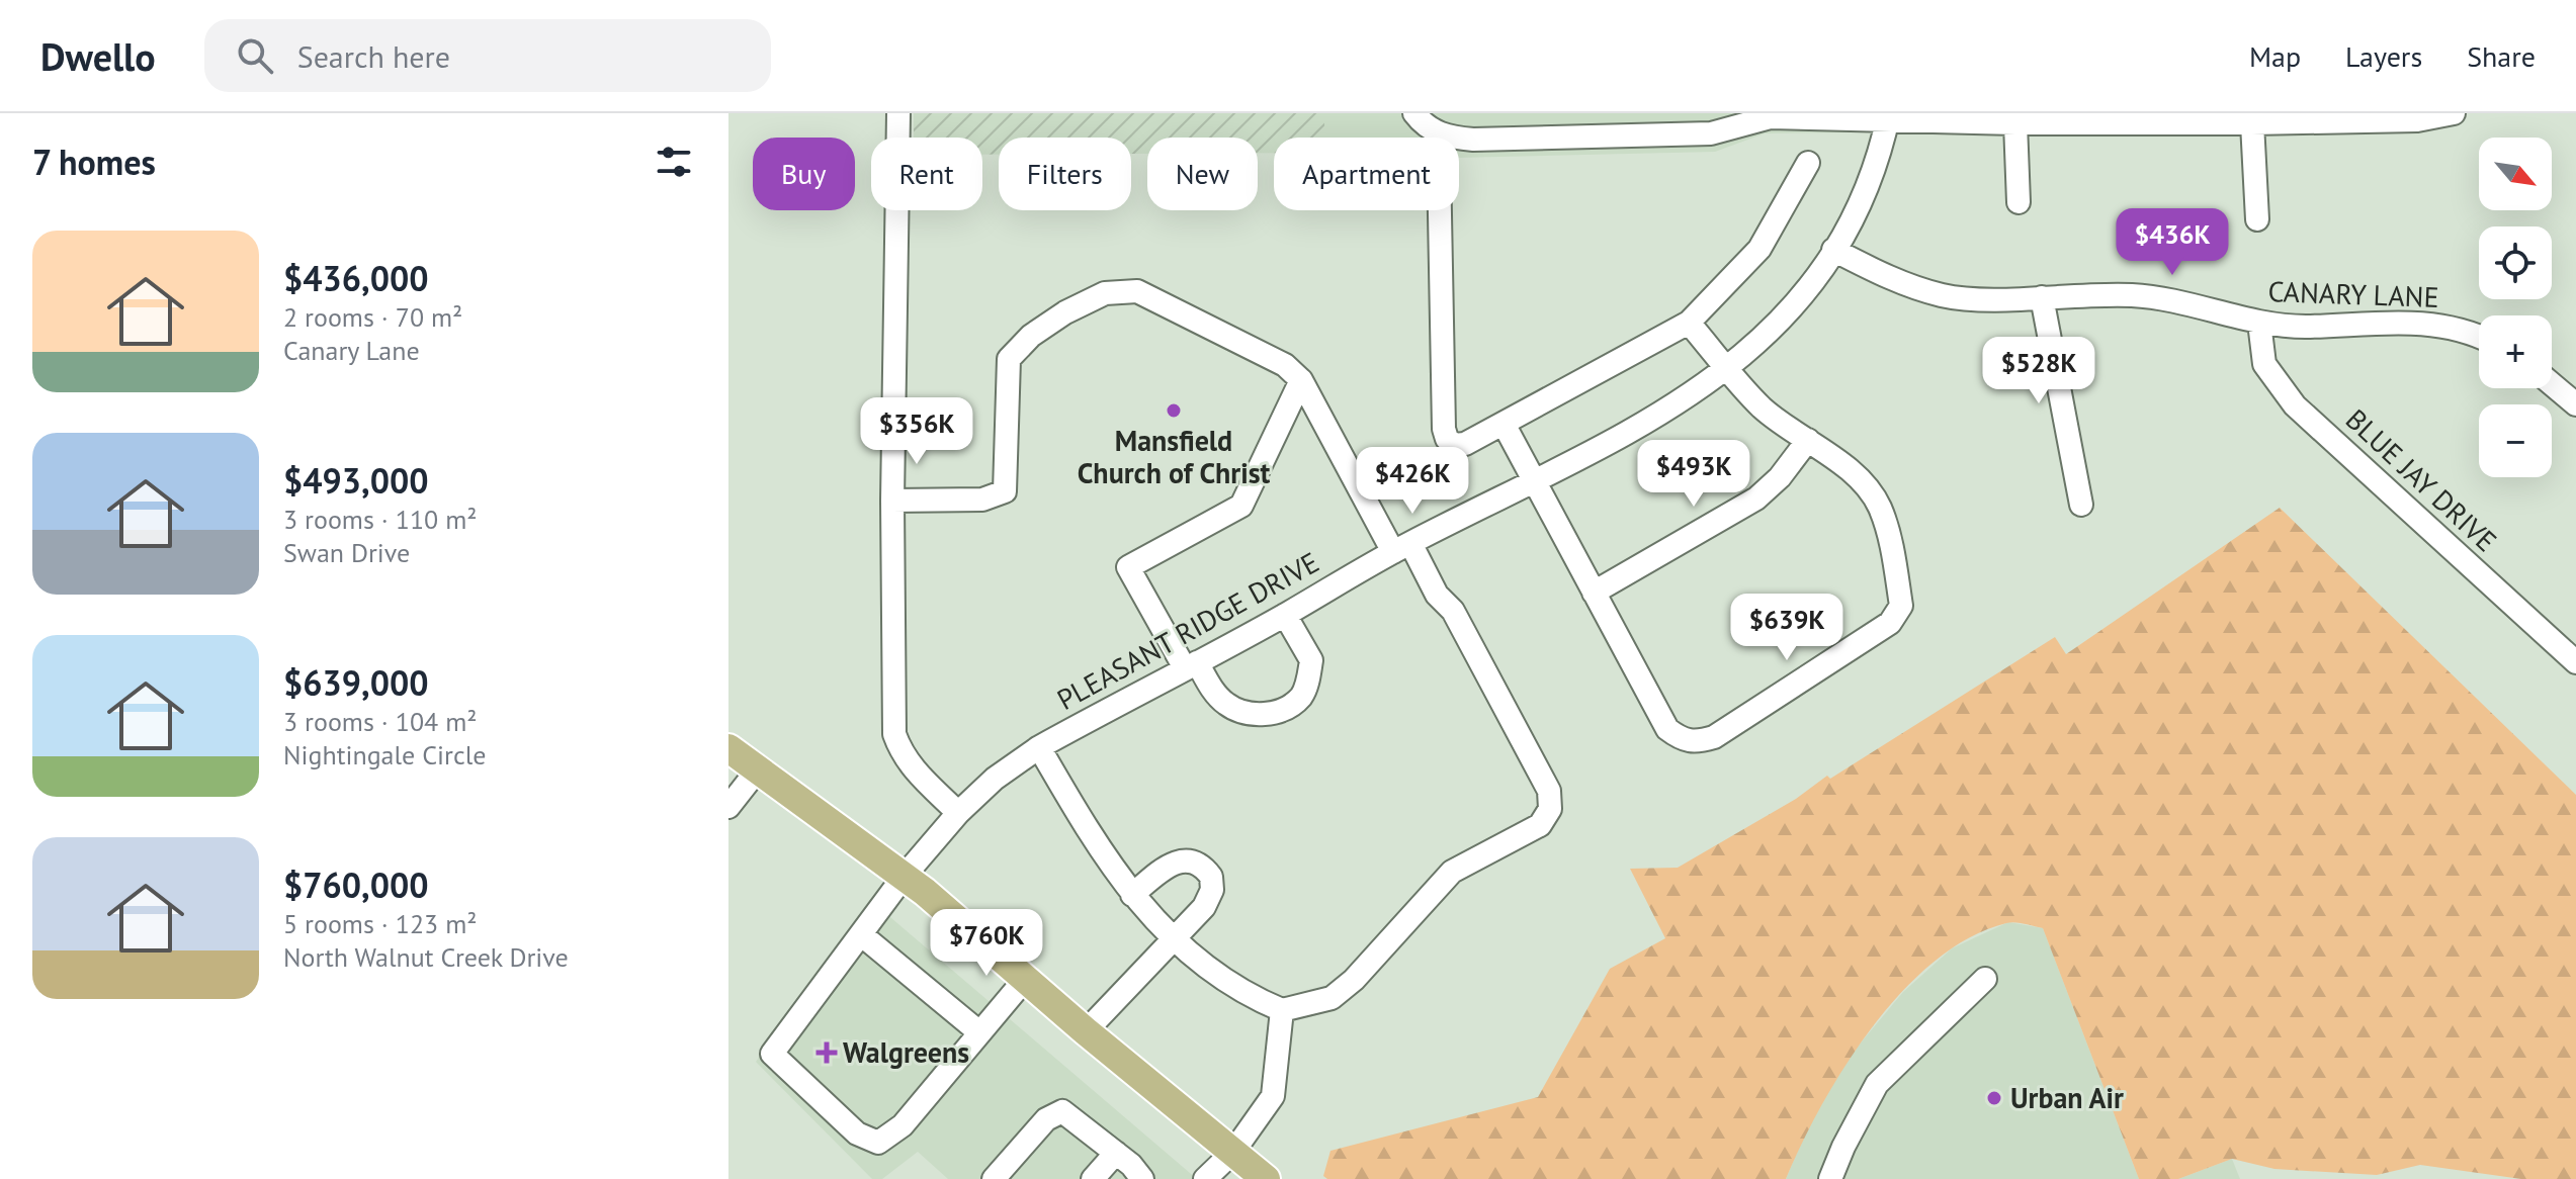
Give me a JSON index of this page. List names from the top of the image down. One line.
{"streets":{"street":["CANARY LANE","BLUE JAY DRIVE","PLEASANT RIDGE DRIVE"]},"crossings":[["CANARY LANE","BLUE JAY DRIVE"],["CANARY LANE","PLEASANT RIDGE DRIVE"]],"places":{"other":["Mansfield Church of Christ","Urban Air"],"health":["Walgreens"]},"north":"bottom right","page":{"header":"Dwello","search":"Search here","nav":["Map","Layers","Share"],"heading":"7 homes","map_buttons":["+","−"],"chip":["Buy","Rent","Filters","New","Apartment"],"price":["$436K","$528K","$356K","$493K","$426K","$639K","$760K"],"list":[{"name":"$436,000","note":"2 rooms · 70 m² · Canary Lane"},{"name":"$493,000","note":"3 rooms · 110 m² · Swan Drive"},{"name":"$639,000","note":"3 rooms · 104 m² · Nightingale Circle"},{"name":"$760,000","note":"5 rooms · 123 m² · North Walnut Creek Drive"}]}}
